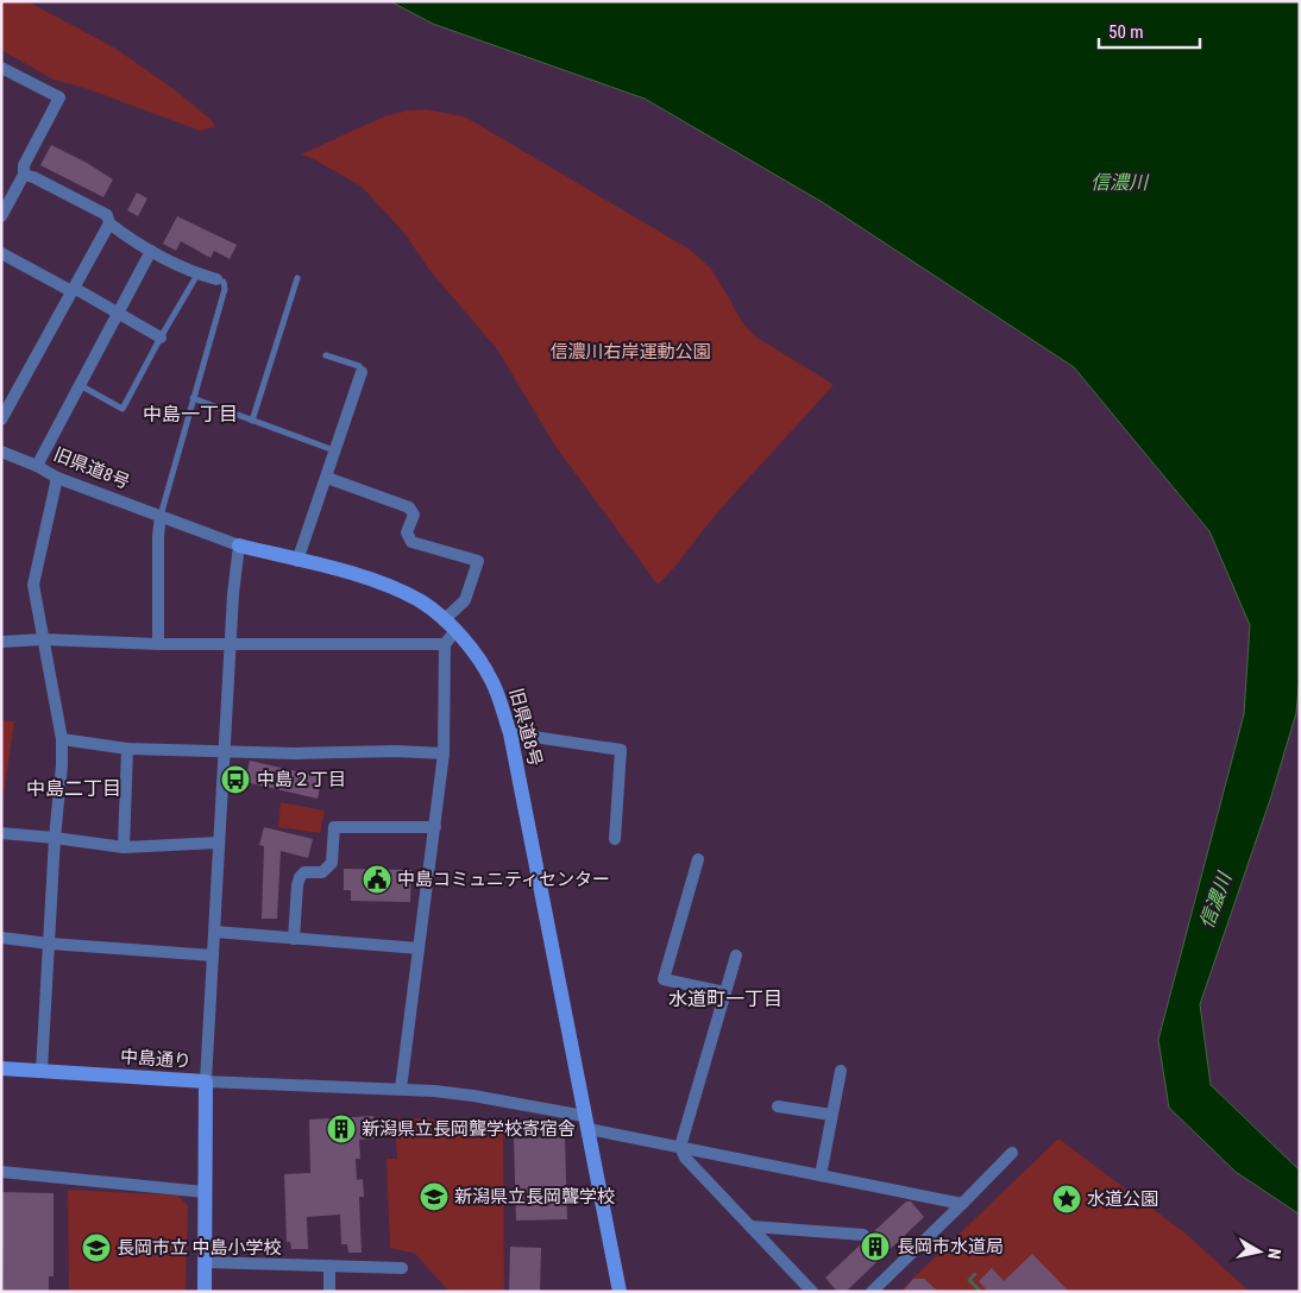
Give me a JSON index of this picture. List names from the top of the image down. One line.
{"streets":{"street":["旧県道8号","中島通り"]},"districts":["中島一丁目","中島二丁目","水道町一丁目"],"water":["信濃川"],"parks":["信濃川右岸運動公園"],"places":{"bus stop":["中島２丁目"],"public building":["中島コミュニティセンター"],"building":["新潟県立長岡聾学校寄宿舎","長岡市水道局"],"school or university":["新潟県立長岡聾学校","長岡市立 中島小学校"],"place":["水道公園"]},"scale_bar":"50 m","north":"right"}
